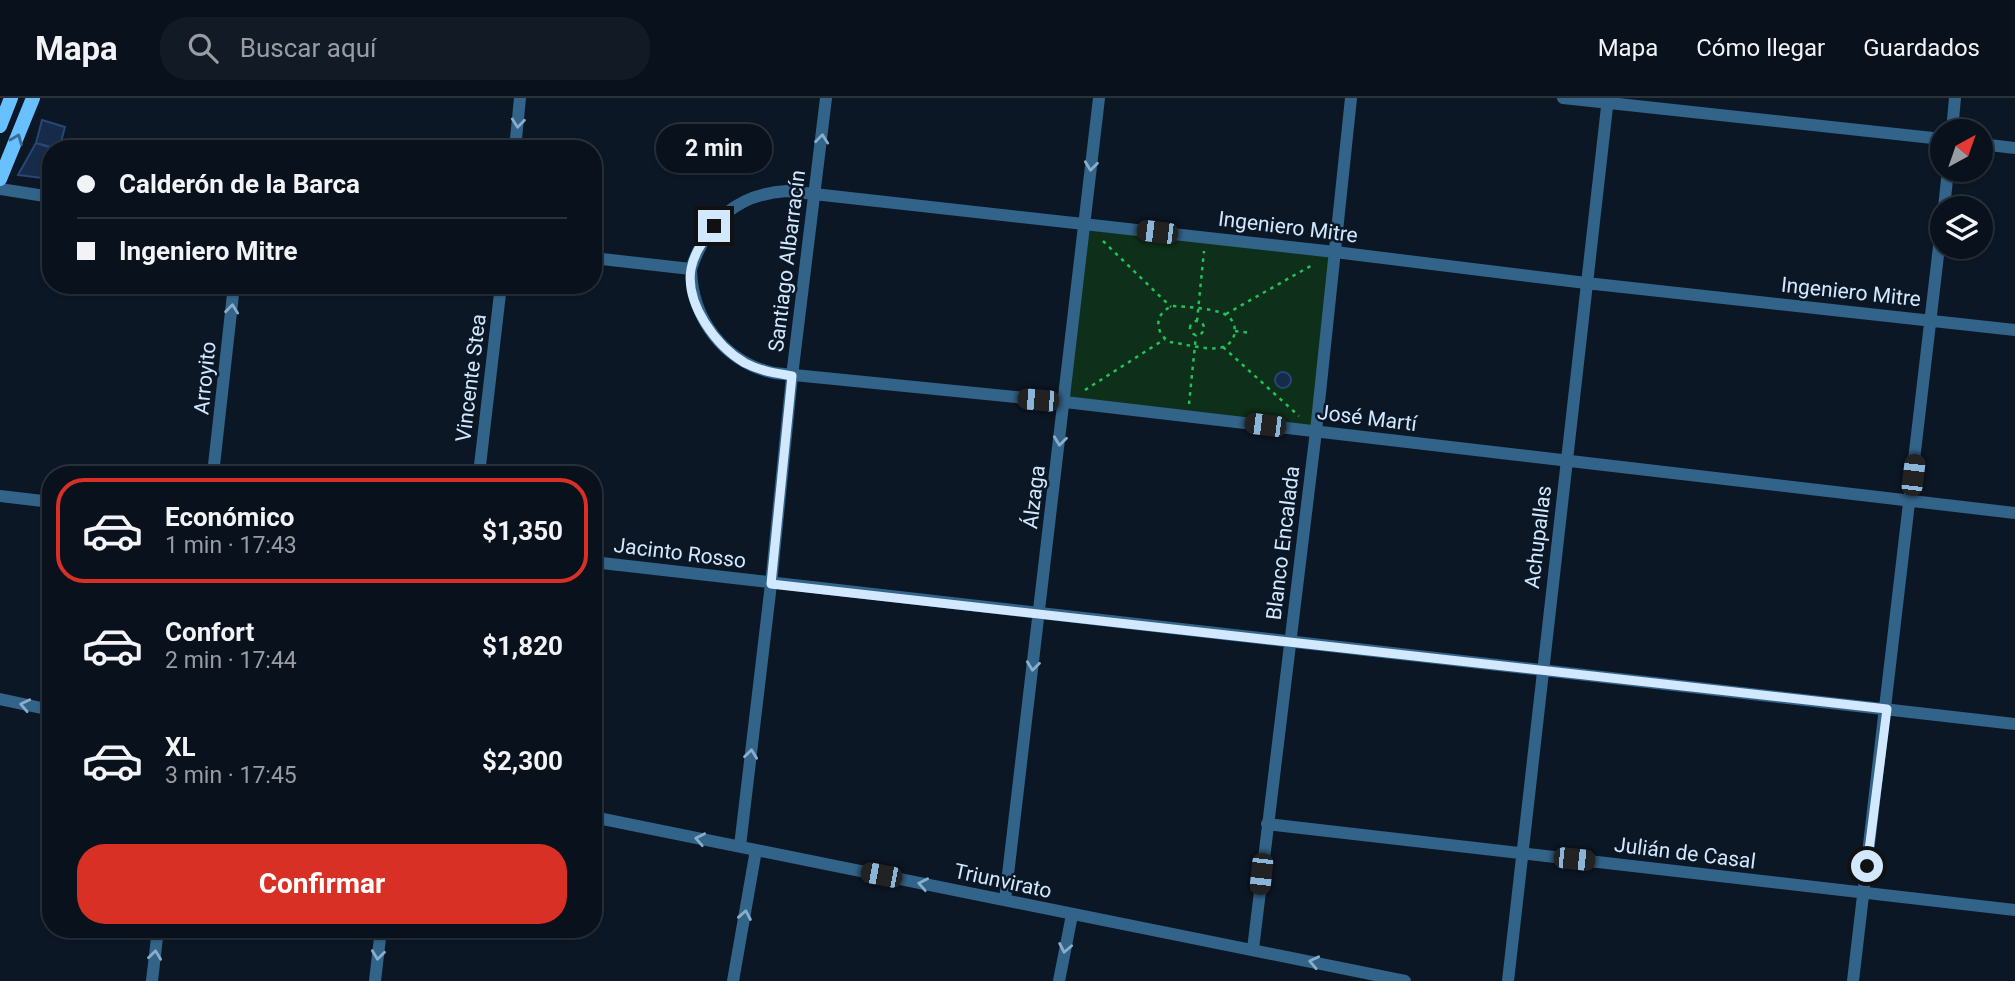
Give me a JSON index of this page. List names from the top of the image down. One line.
{"streets":{"street":["Ingeniero Mitre","Santiago Albarracín","Arroyito","Vincente Stea","José Martí","Álzaga","Achupallas","Blanco Encalada","Jacinto Rosso","Julián de Casal","Triunvirato"]},"crossings":[["Ingeniero Mitre","Santiago Albarracín"],["Ingeniero Mitre","José Martí"],["Ingeniero Mitre","Álzaga"],["Ingeniero Mitre","Achupallas"],["Ingeniero Mitre","Blanco Encalada"],["Santiago Albarracín","José Martí"],["Santiago Albarracín","Jacinto Rosso"],["Santiago Albarracín","Triunvirato"],["José Martí","Álzaga"],["José Martí","Achupallas"],["José Martí","Blanco Encalada"],["Álzaga","Jacinto Rosso"],["Álzaga","Triunvirato"],["Achupallas","Jacinto Rosso"],["Achupallas","Julián de Casal"],["Blanco Encalada","Jacinto Rosso"],["Blanco Encalada","Julián de Casal"],["Blanco Encalada","Triunvirato"]],"one_way":["Santiago Albarracín","Arroyito","Álzaga","Triunvirato"],"north":"top right","page":{"header":"Mapa","search":"Buscar aquí","nav":["Mapa","Cómo llegar","Guardados"],"bubble":"2 min","banner":["Calderón de la Barca","Ingeniero Mitre"],"list":[{"name":"Económico","note":"1 min · 17:43","value":"$1,350"},{"name":"Confort","note":"2 min · 17:44","value":"$1,820"},{"name":"XL","note":"3 min · 17:45","value":"$2,300"}],"buttons":"Confirmar"}}
